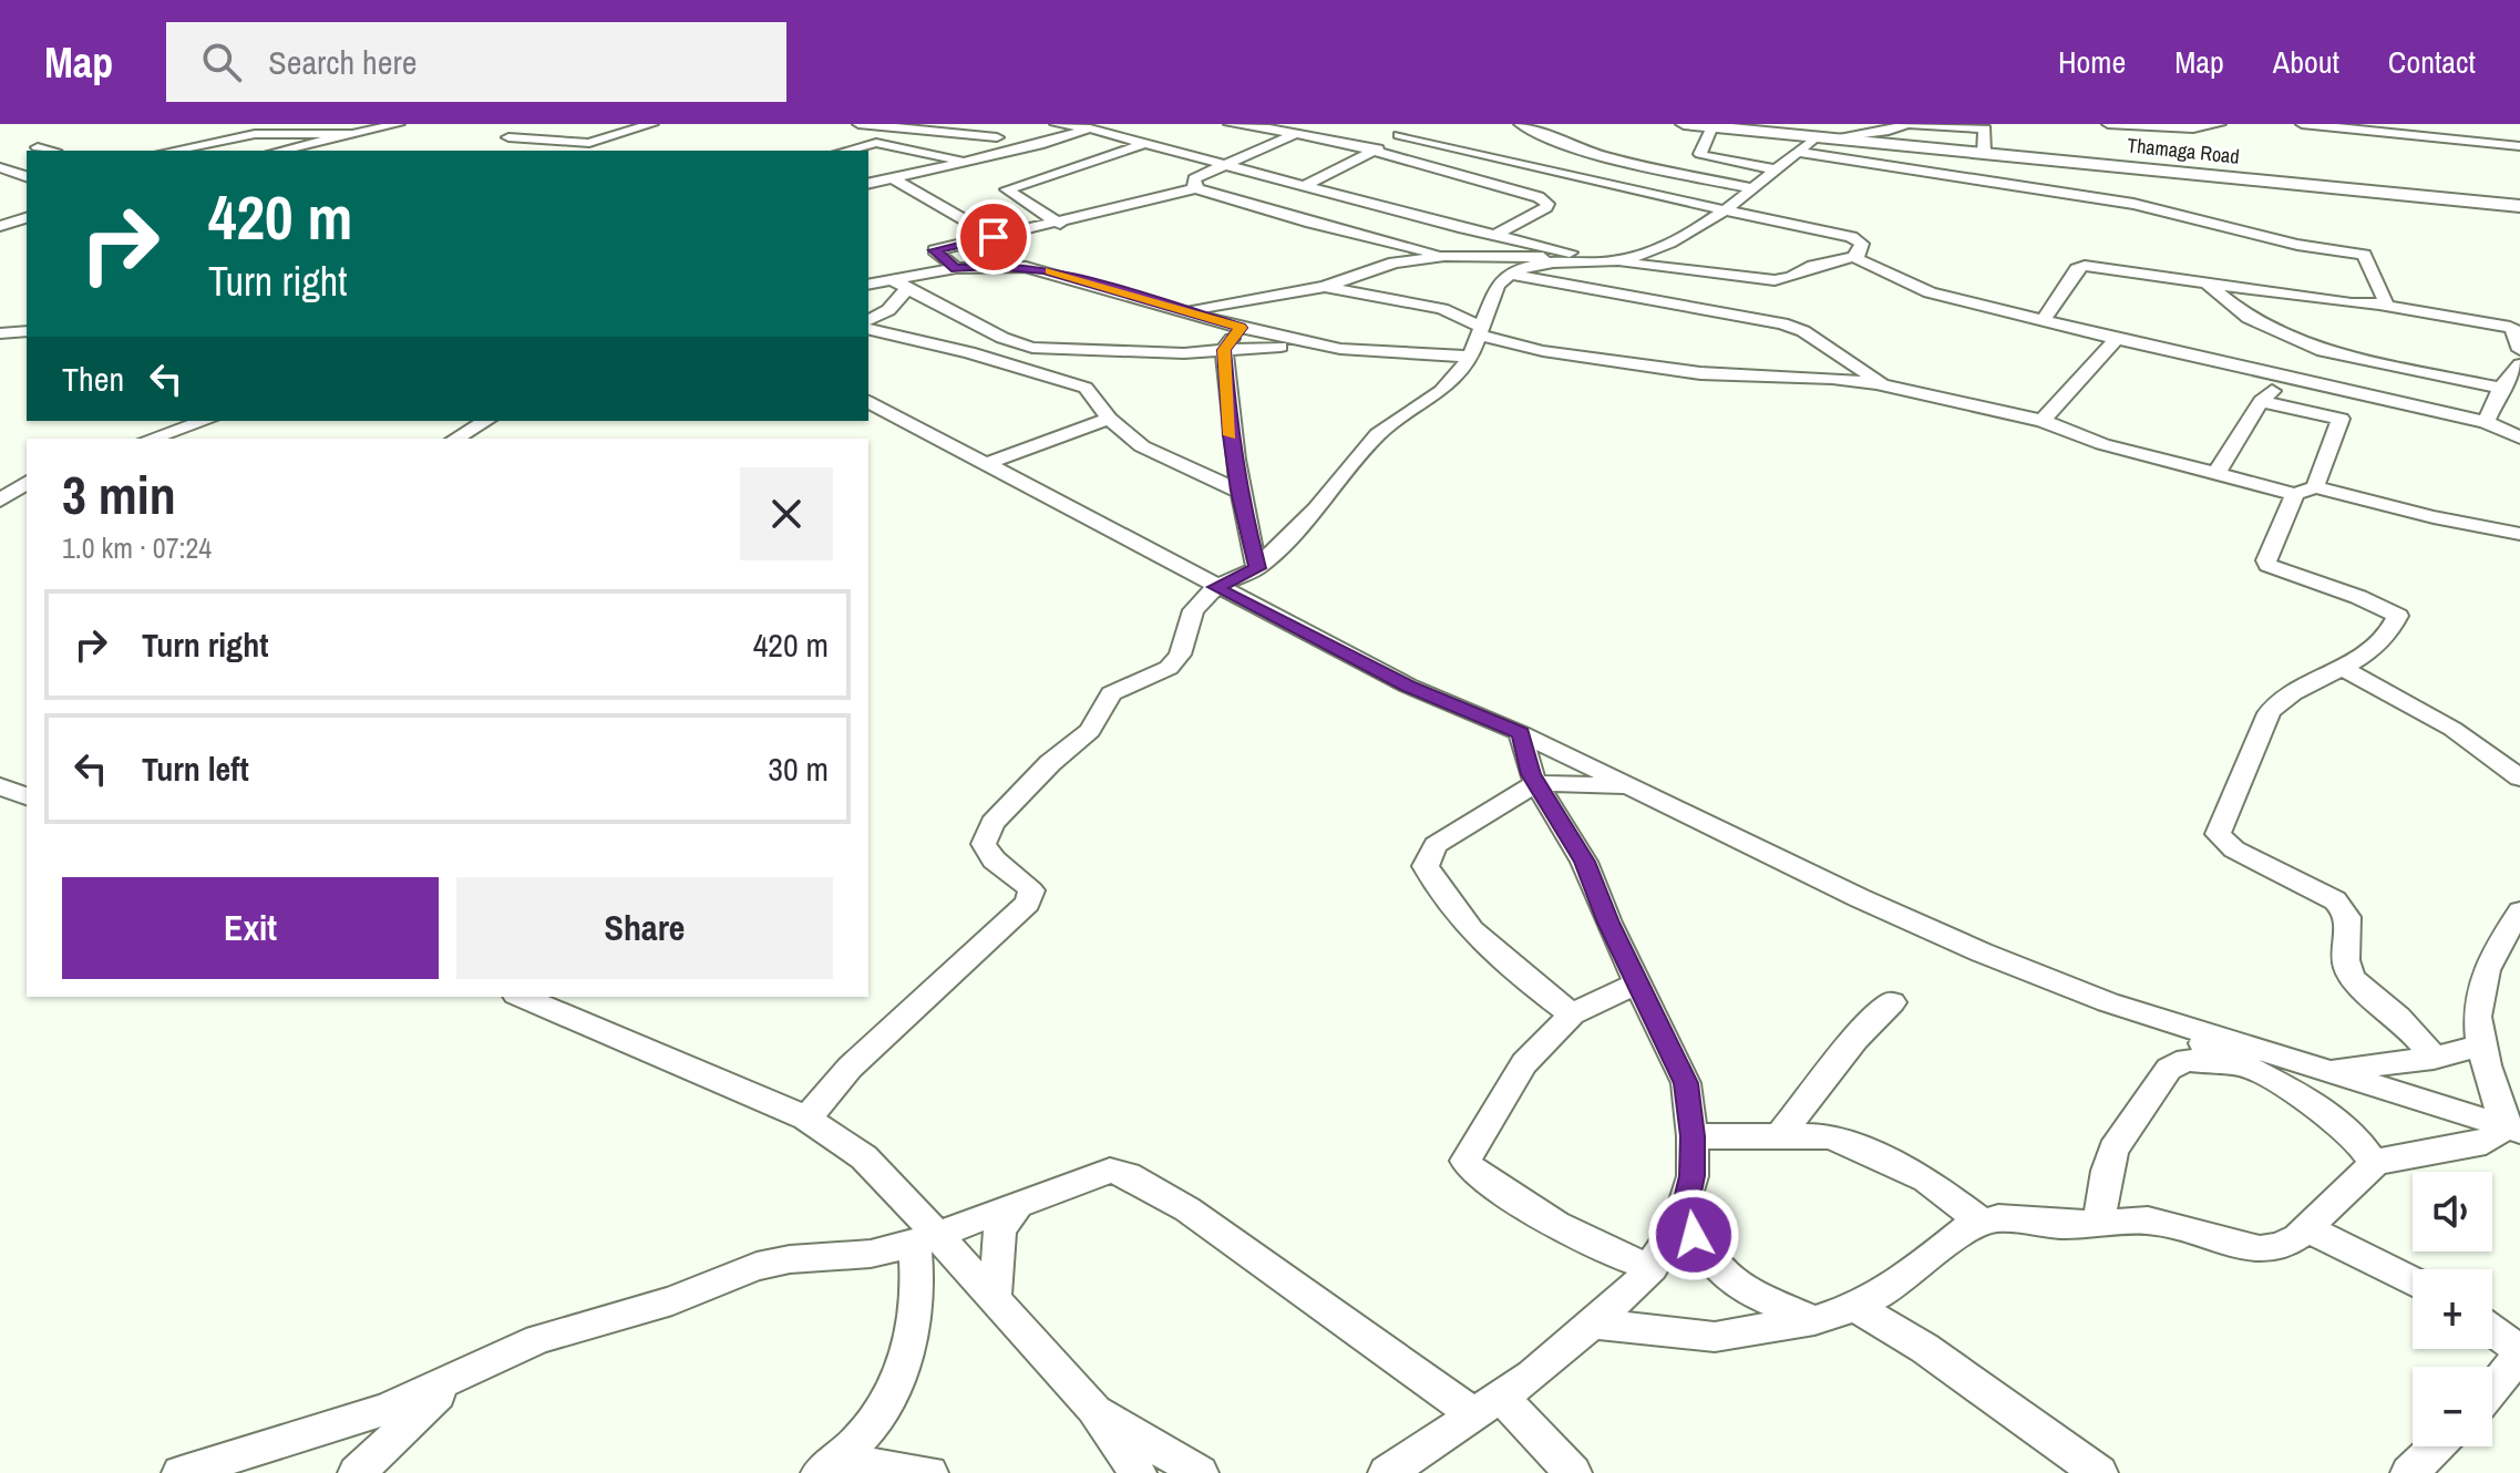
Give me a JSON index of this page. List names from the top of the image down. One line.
{"streets":{"main road":["Thamaga Road"]},"page":{"header":"Map","search":"Search here","nav":["Home","Map","About","Contact"],"turn":["420 m","Turn right"],"then":"Then","heading":["3 min","1.0 km · 07:24"],"list":[{"name":"Turn right","value":"420 m"},{"name":"Turn left","value":"30 m"}],"buttons":["Exit","Share"],"map_buttons":["+","−"]}}
